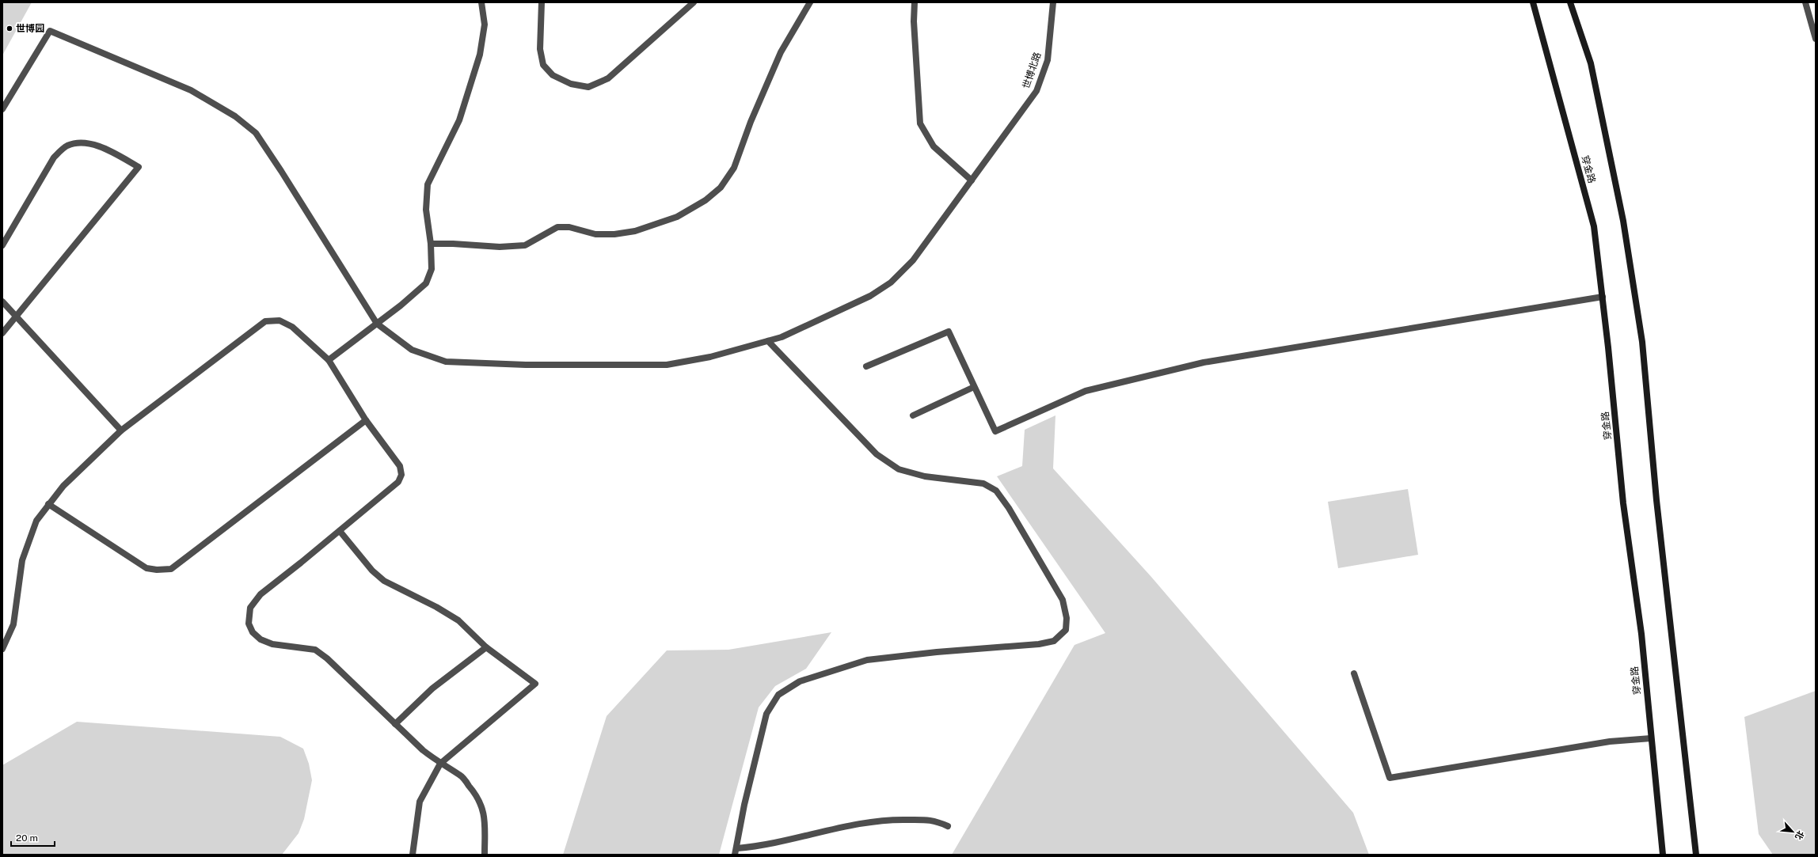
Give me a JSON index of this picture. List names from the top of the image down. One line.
{"streets":{"main road":["穿金路"],"street":["世博北路"]},"places":["世博园"],"scale_bar":"20 m","north":"bottom right"}
